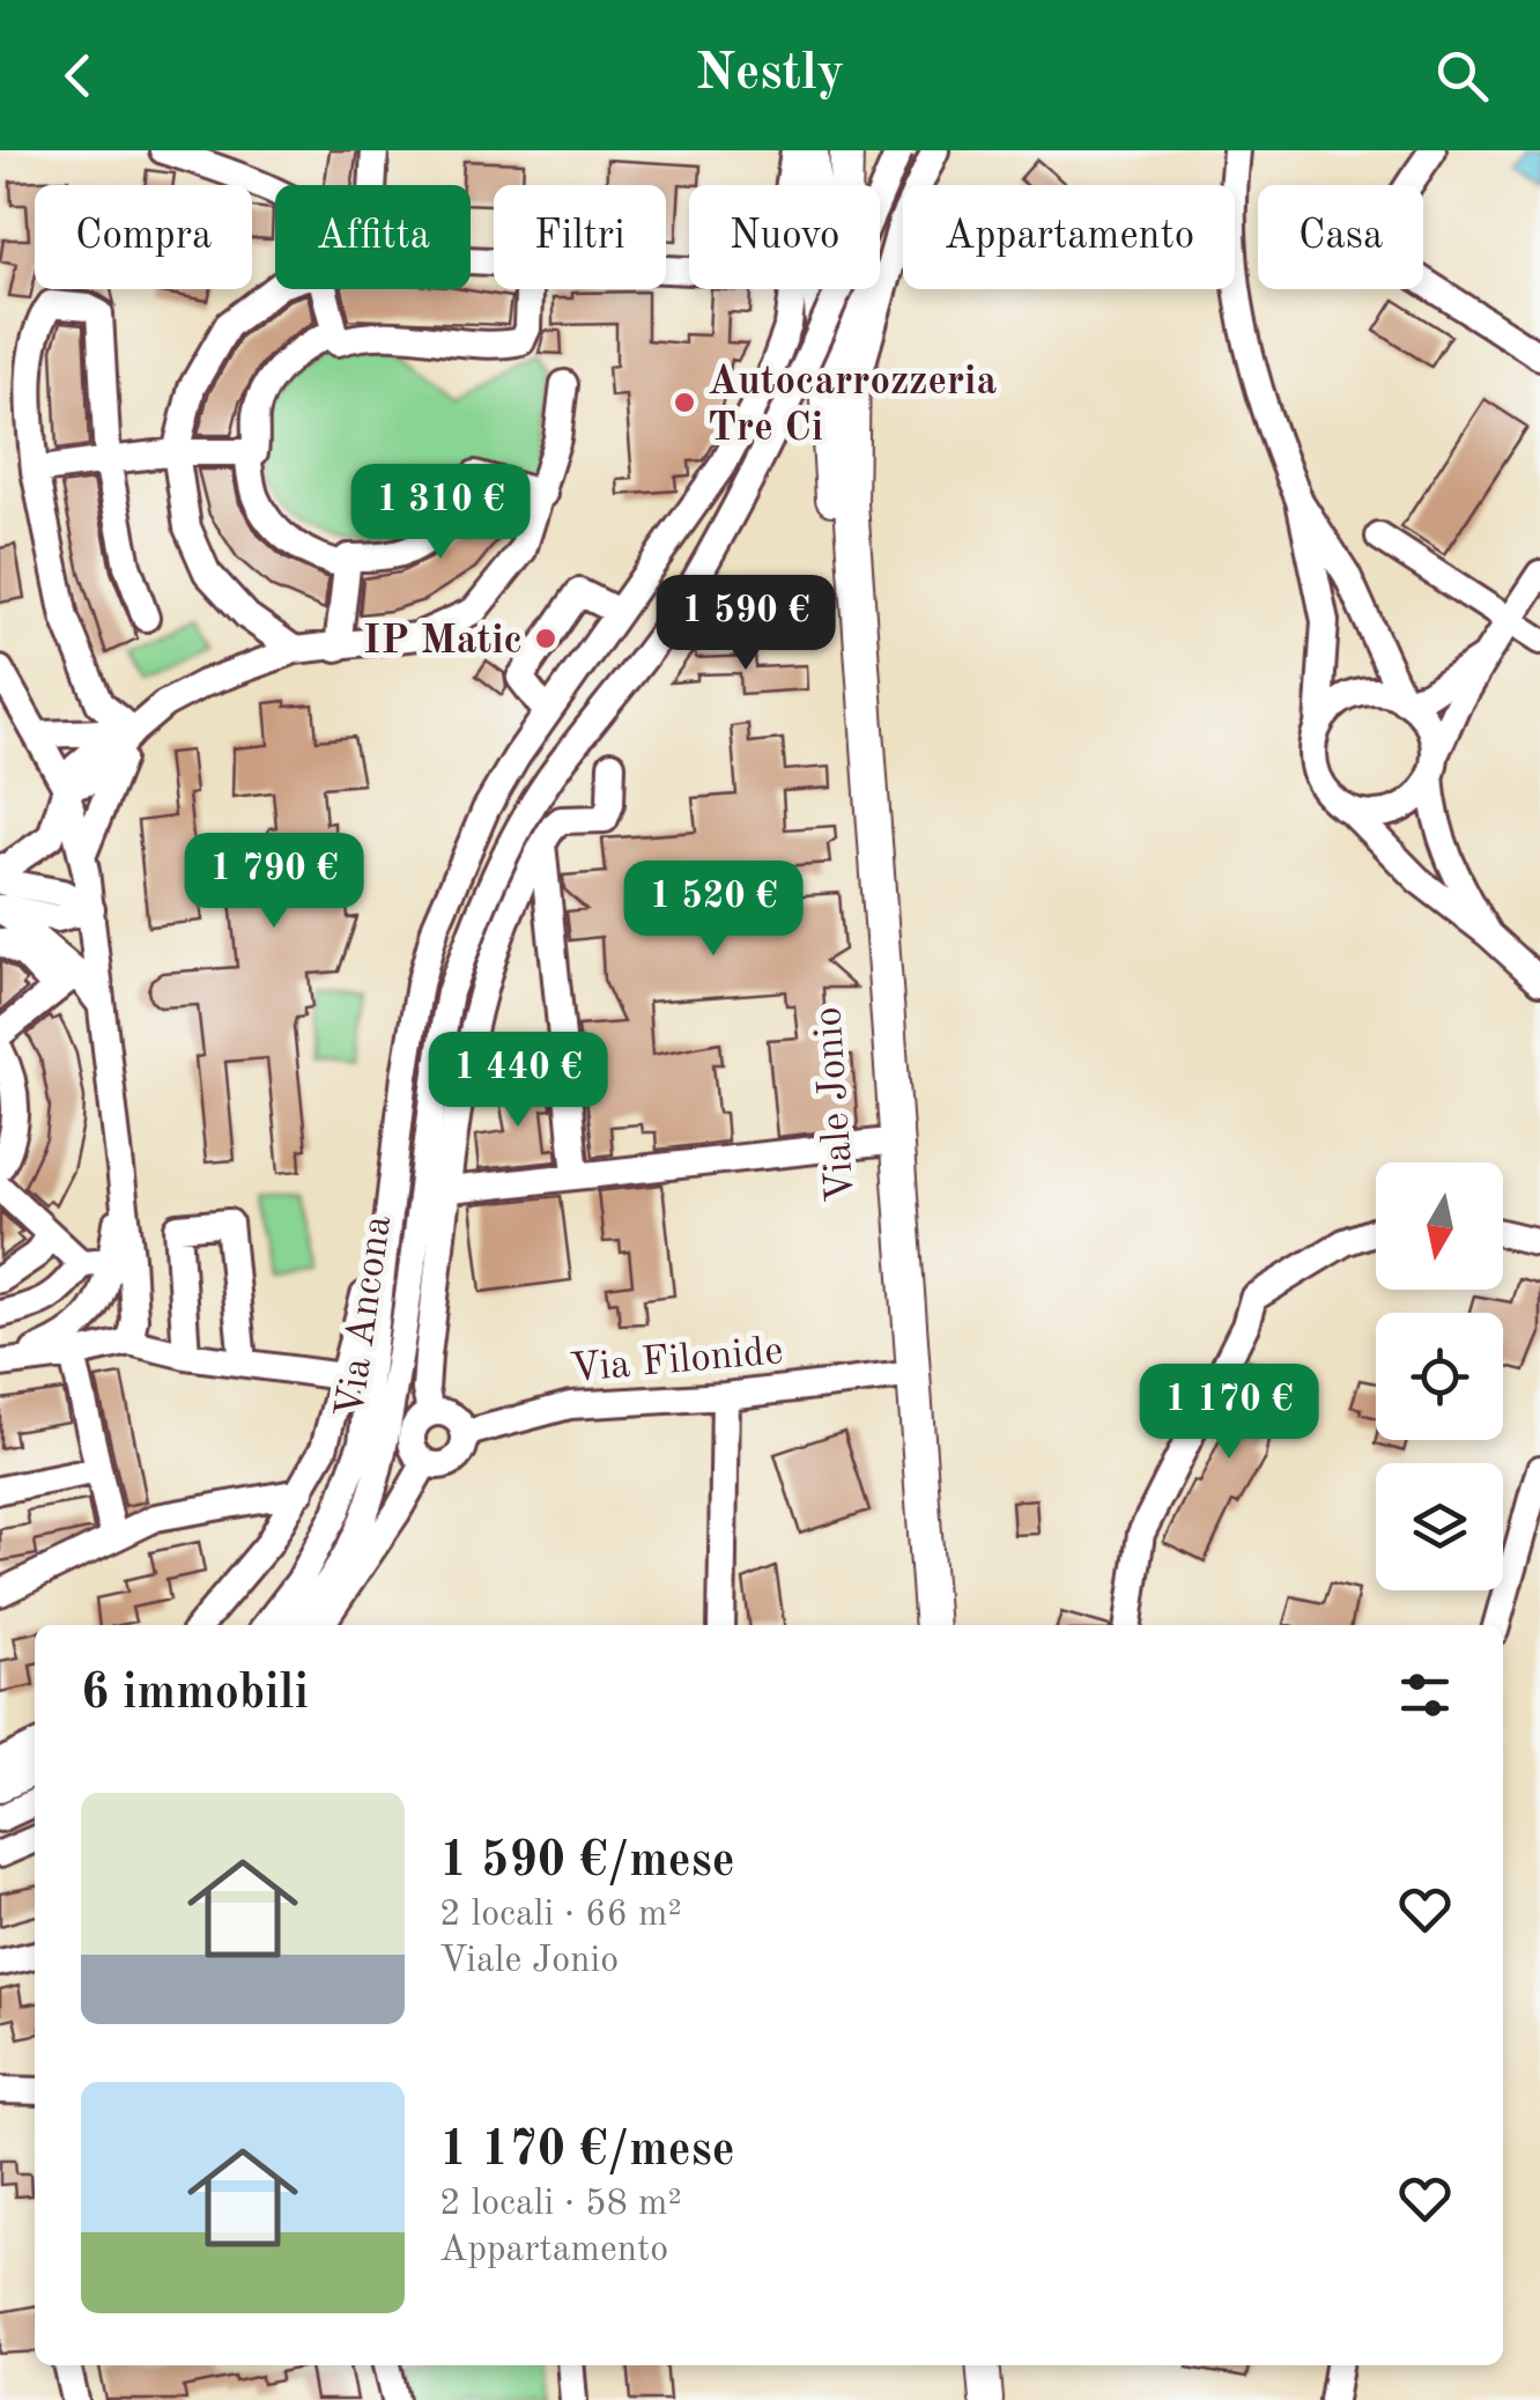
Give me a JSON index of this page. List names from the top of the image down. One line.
{"streets":{"main road":["Viale Jonio"],"street":["Via Ancona","Via Filonide"]},"crossings":[["Viale Jonio","Via Ancona"],["Viale Jonio","Via Filonide"]],"places":["Autocarrozzeria Tre Ci","IP Matic"],"north":"bottom","page":{"header":"Nestly","chip":["Compra","Affitta","Filtri","Nuovo","Appartamento","Casa"],"price":["1 310 €","1 590 €","1 790 €","1 520 €","1 440 €","1 170 €"],"heading":"6 immobili","list":[{"name":"1 590 €/mese","note":"2 locali · 66 m² · Viale Jonio"},{"name":"1 170 €/mese","note":"2 locali · 58 m² · Appartamento"}]}}
